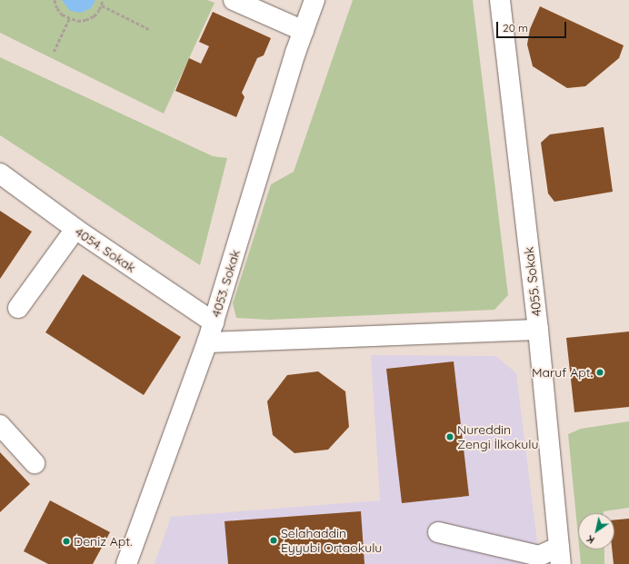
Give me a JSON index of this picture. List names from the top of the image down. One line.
{"streets":{"street":["4054. Sokak","4055. Sokak","4053. Sokak"]},"crossings":[["4054. Sokak","4053. Sokak"]],"places":["Maruf Apt.","Nureddin Zengi İlkokulu","Selahaddin Eyyubi Ortaokulu","Deniz Apt."],"scale_bar":"20 m","north":"bottom left"}
